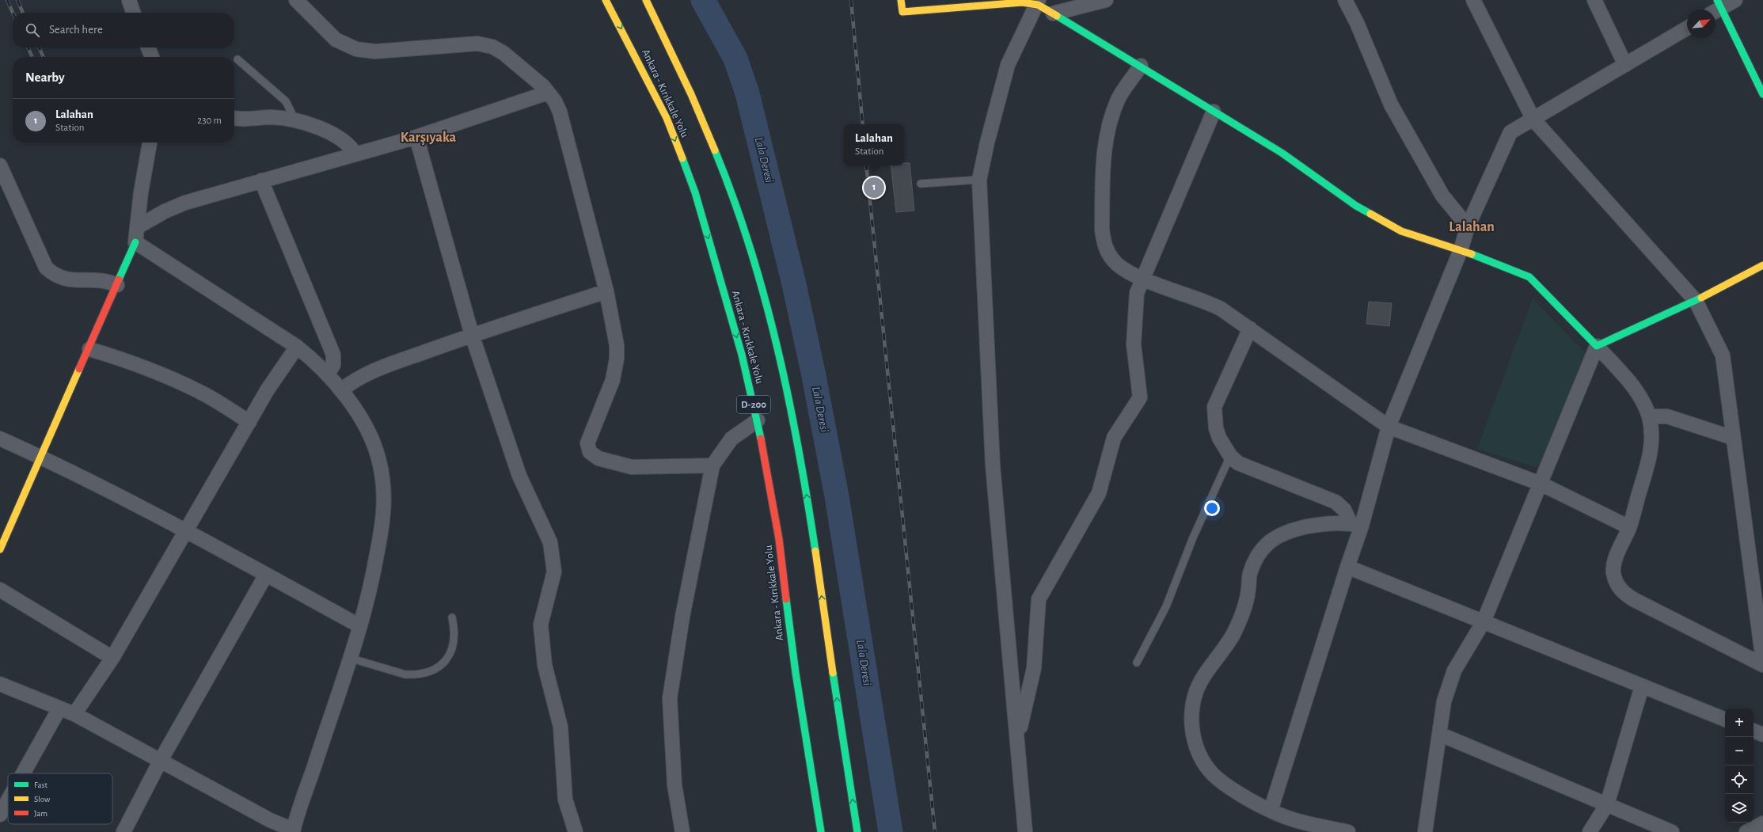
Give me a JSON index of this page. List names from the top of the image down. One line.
{"streets":{"main road":["Ankara - Kırıkkale Yolu","D-200"]},"districts":["Karşıyaka","Lalahan"],"water":["Lala Deresi"],"legend":["Fast","Slow","Jam"],"north":"top right","page":{"search":"Search here","heading":"Nearby","list":[{"mark":"1","name":"Lalahan","note":"Station","value":"230 m"}],"popup":["Lalahan","Station"],"pins":"1","map_buttons":["+","−"]}}
